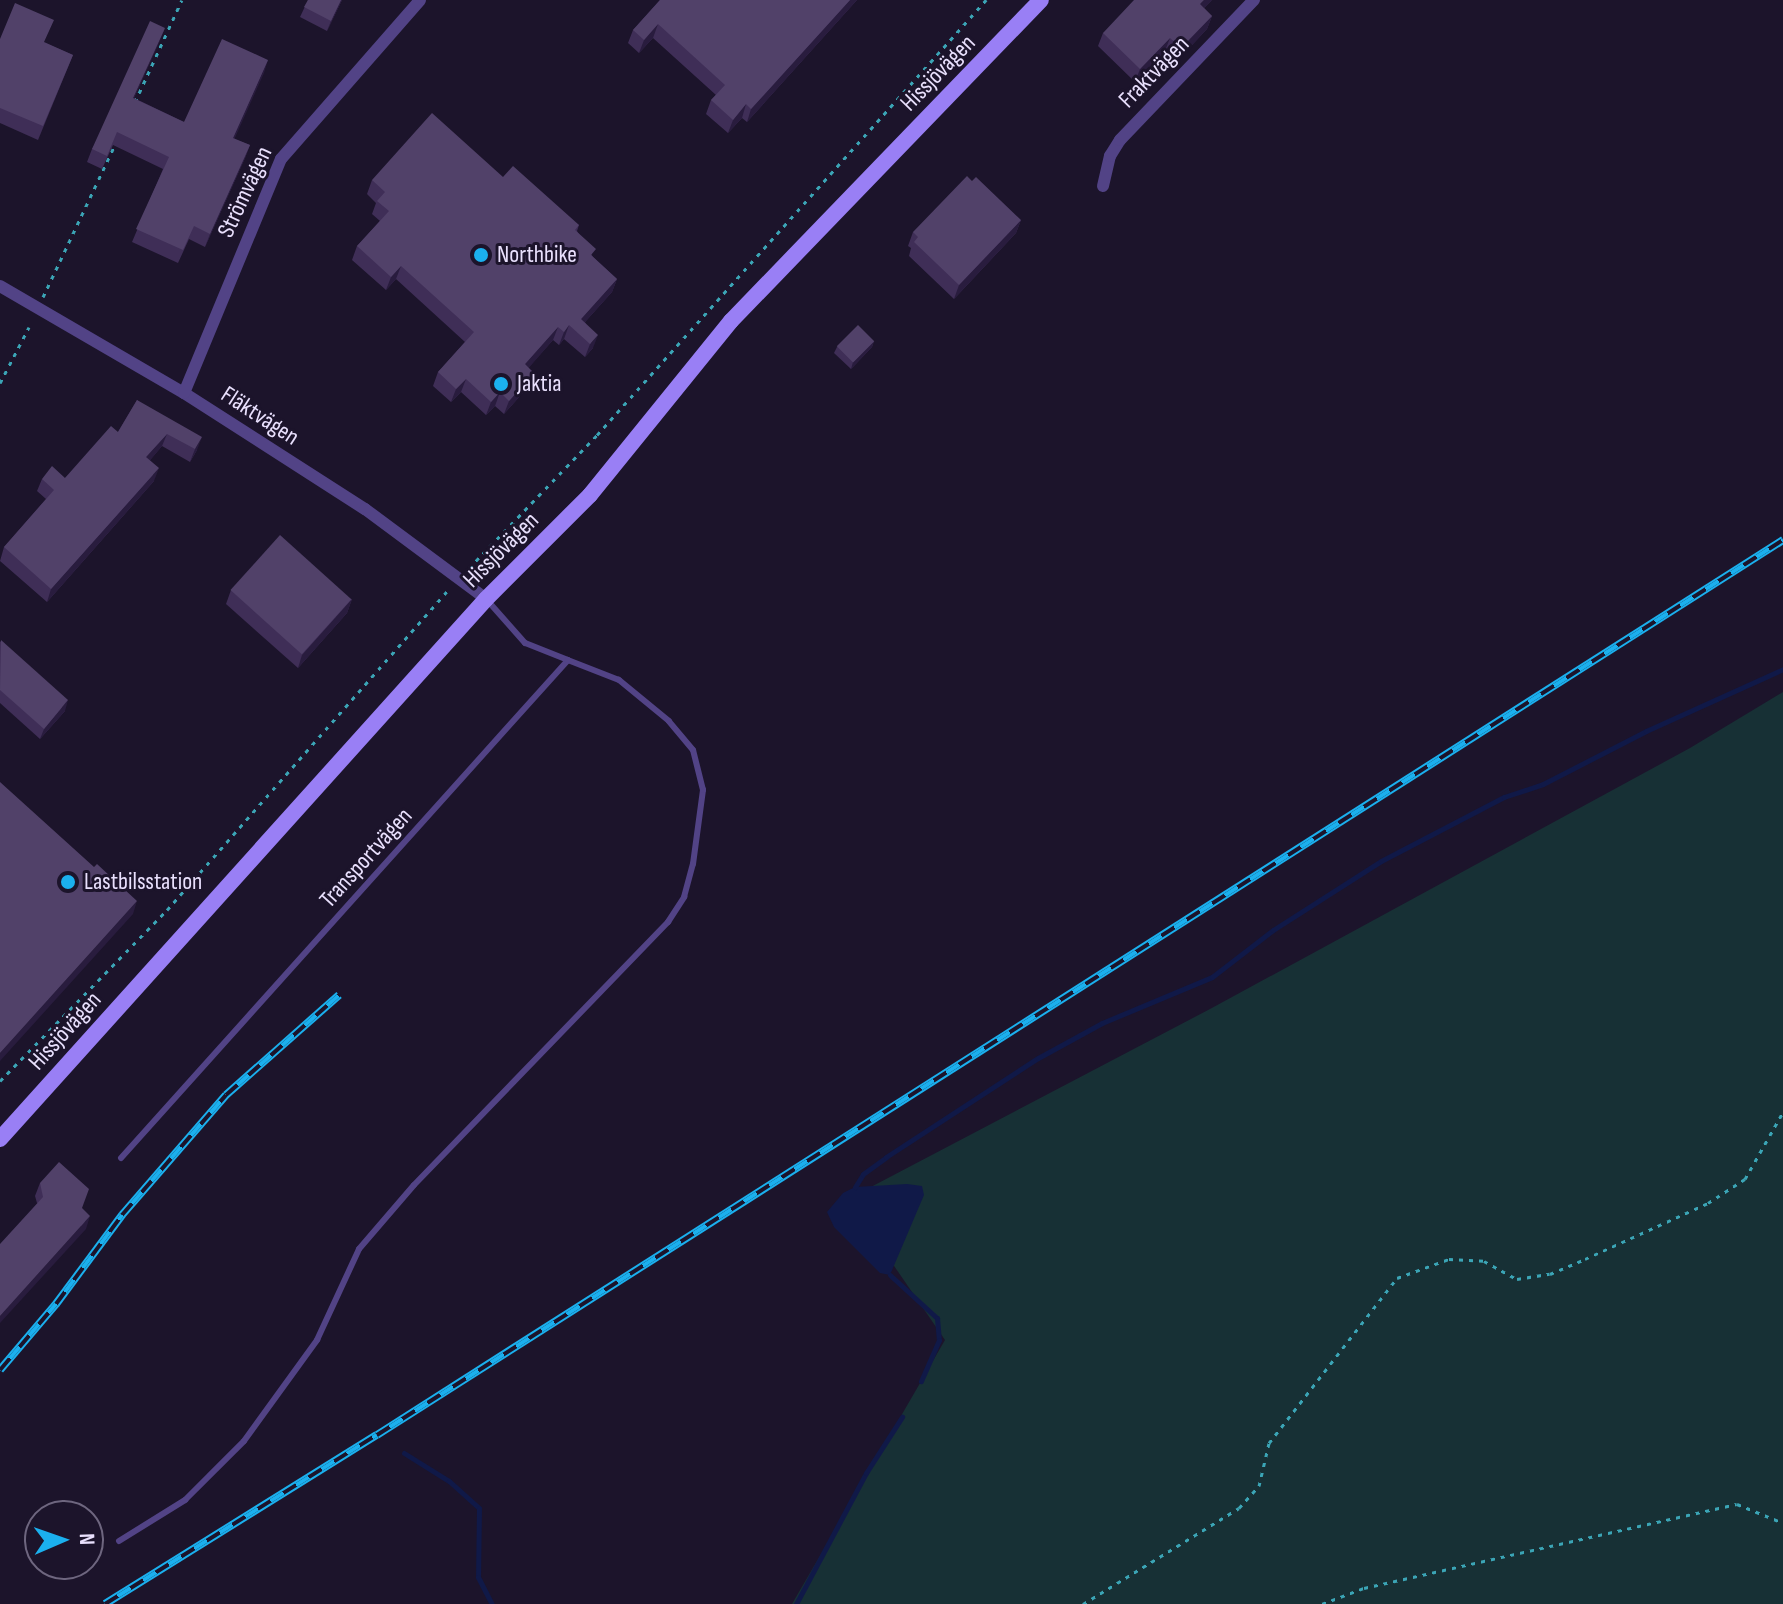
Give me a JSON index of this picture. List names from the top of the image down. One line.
{"streets":{"main road":["Hissjövägen"],"street":["Fraktvägen","Strömvägen","Fläktvägen"],"lane":["Transportvägen"]},"crossings":[["Hissjövägen","Fläktvägen"],["Strömvägen","Fläktvägen"]],"places":["Northbike","Jaktia","Lastbilsstation"],"north":"right"}
